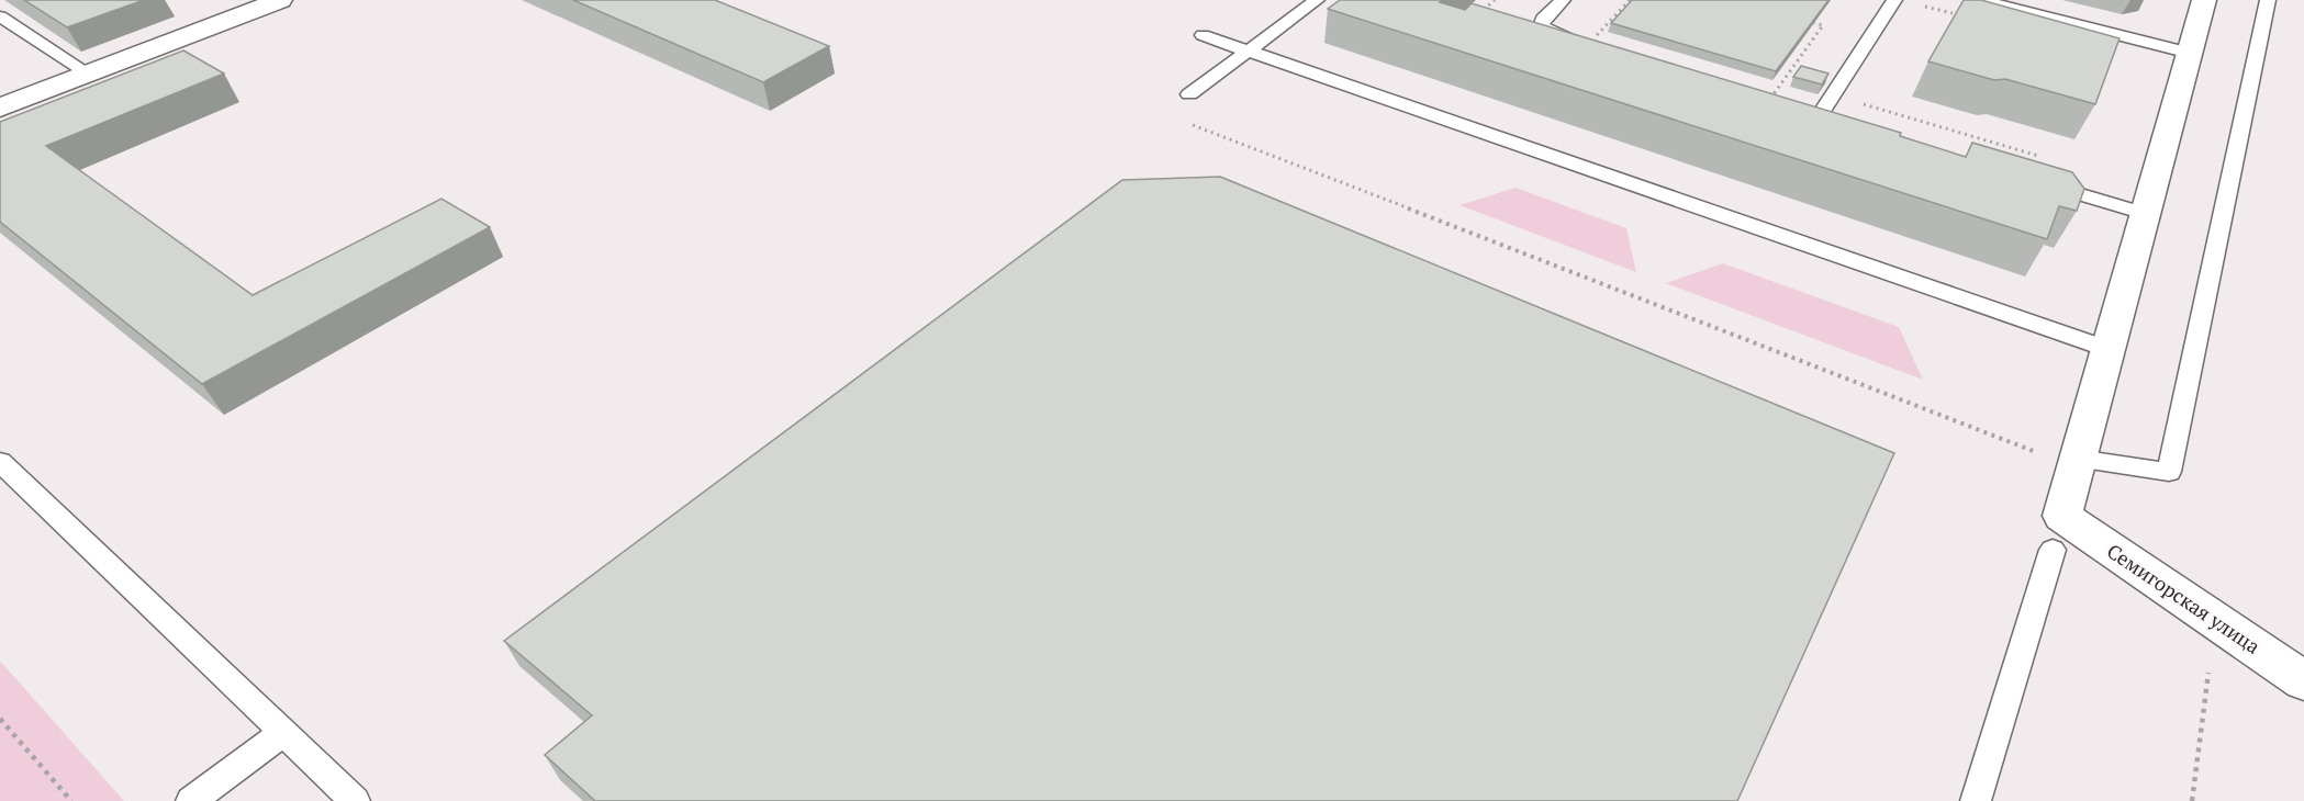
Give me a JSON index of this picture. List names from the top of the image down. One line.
{"streets":{"street":["Семигорская улица"]}}
